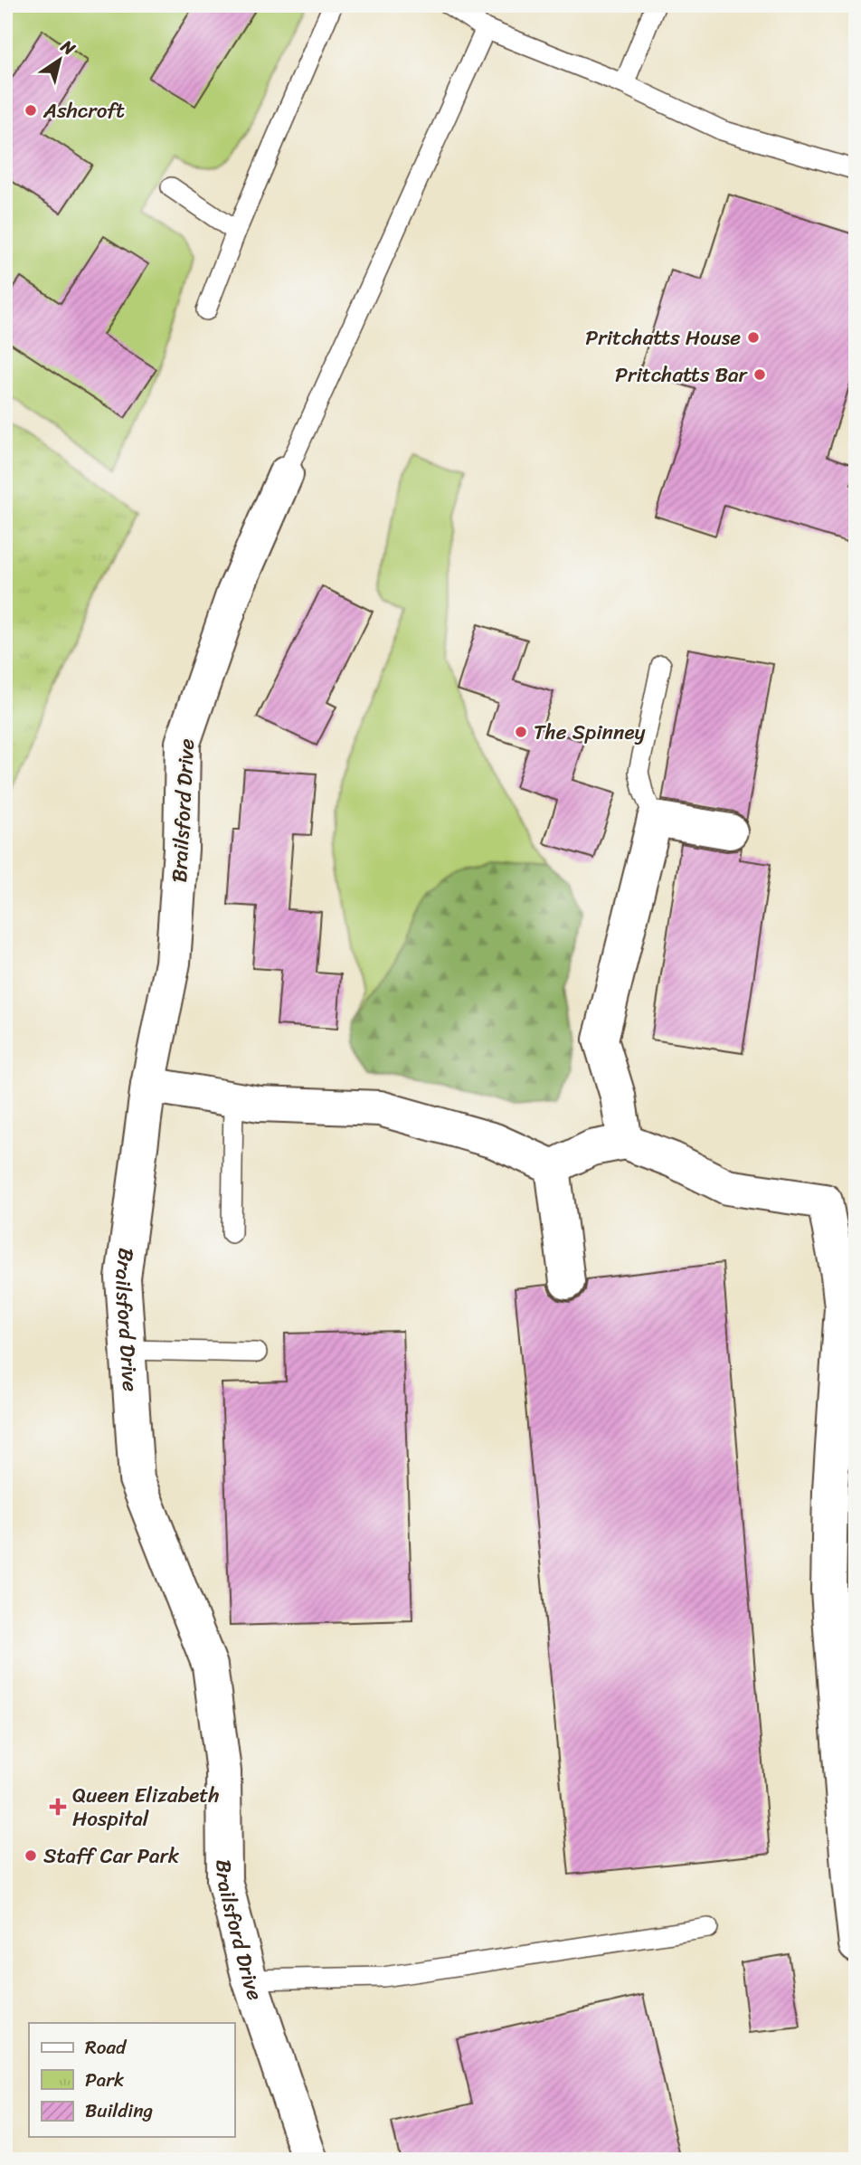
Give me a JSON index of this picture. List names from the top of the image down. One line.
{"streets":{"street":["Brailsford Drive"]},"places":{"other":["Ashcroft","Pritchatts House","Pritchatts Bar","The Spinney","Staff Car Park"],"health":["Queen Elizabeth Hospital"]},"legend":["Road","Park","Building"],"north":"top right"}
